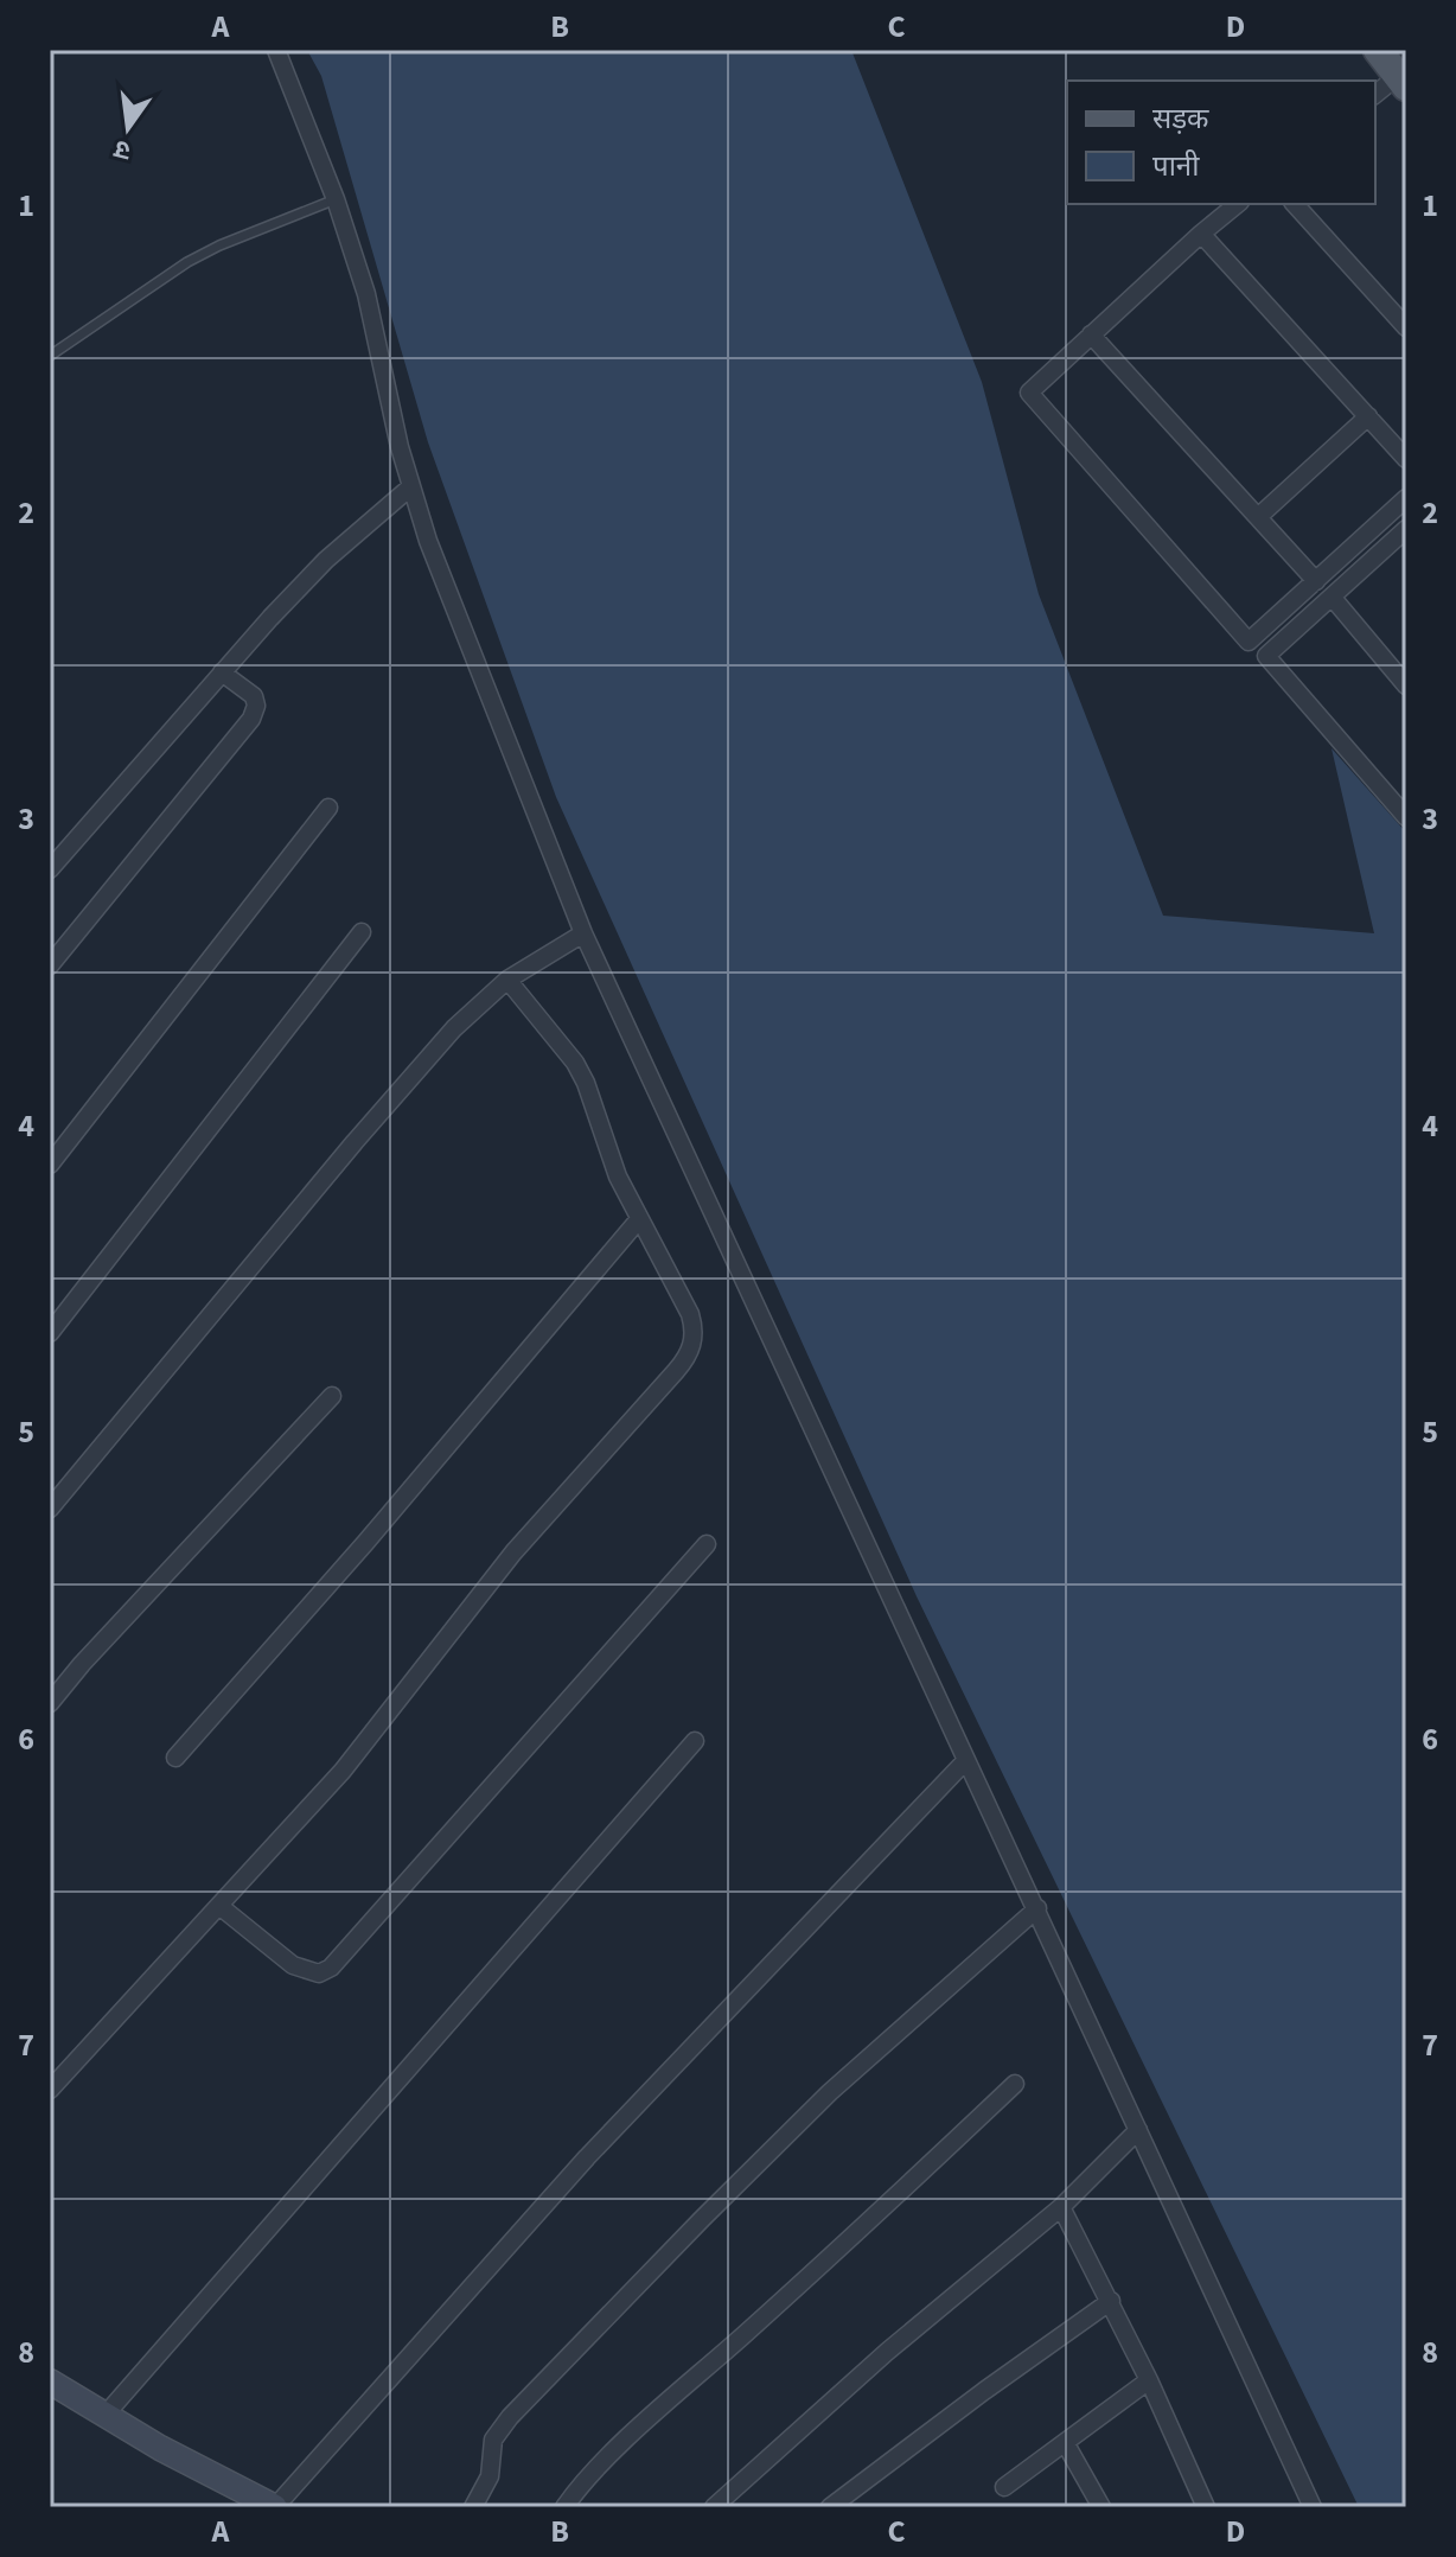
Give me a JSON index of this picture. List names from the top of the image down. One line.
{"legend":["सड़क","पानी"],"north":"bottom","grid":{"columns":["A","B","C","D"],"rows":["1","2","3","4","5","6","7","8"]}}
